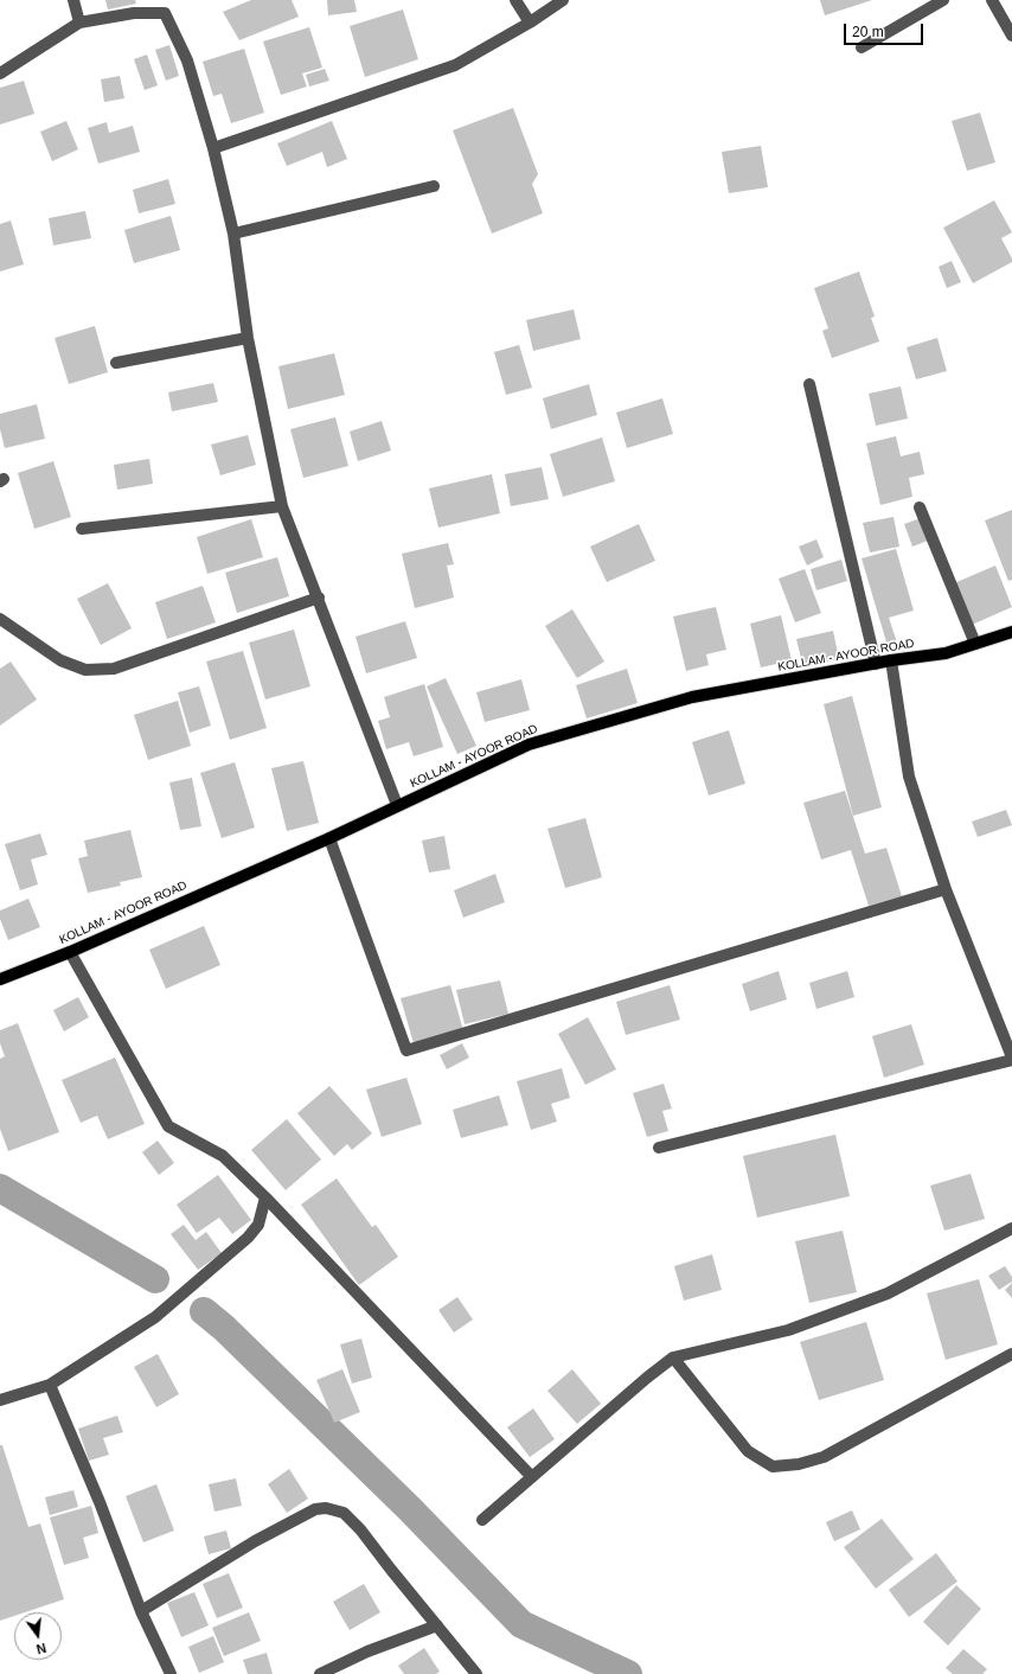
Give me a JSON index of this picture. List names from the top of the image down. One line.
{"streets":{"main road":["KOLLAM - AYOOR ROAD"]},"scale_bar":"20 m","north":"bottom"}
